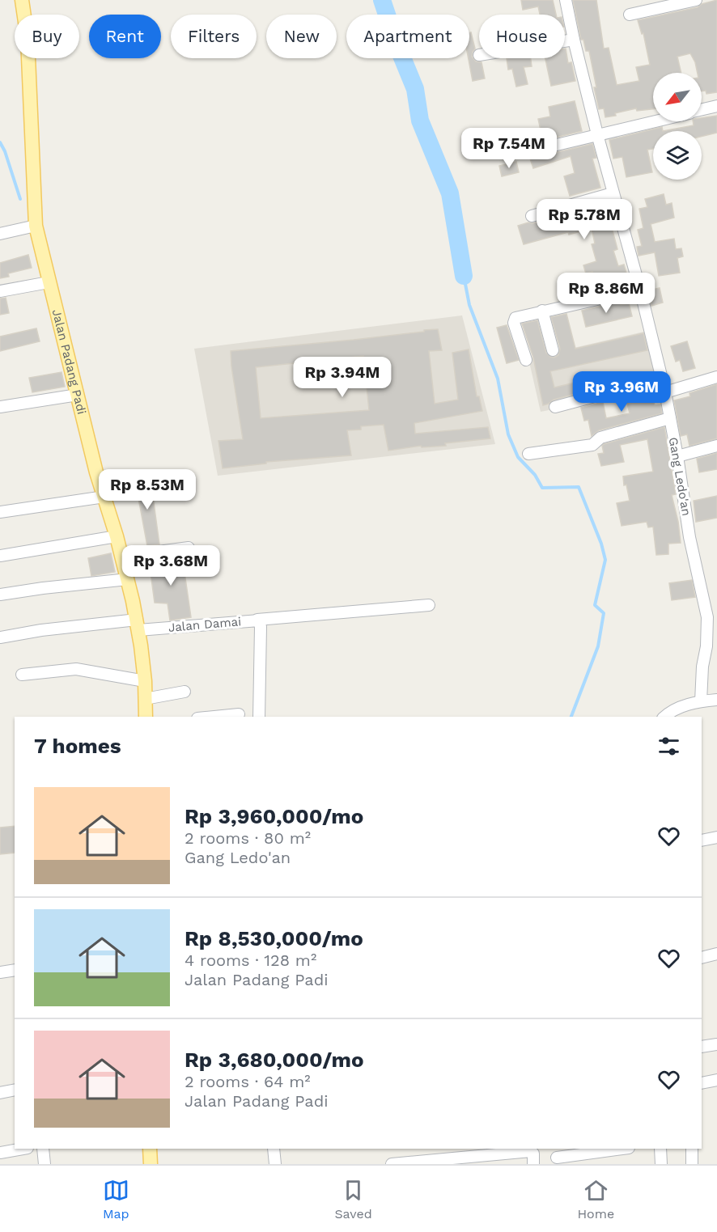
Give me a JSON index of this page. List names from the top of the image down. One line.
{"streets":{"main road":["Jalan Padang Padi"],"street":["Gang Ledo'an","Jalan Damai"]},"crossings":[["Jalan Padang Padi","Jalan Damai"]],"north":"bottom left","page":{"chip":["Buy","Rent","Filters","New","Apartment","House"],"price":["Rp 7.54M","Rp 5.78M","Rp 8.86M","Rp 3.94M","Rp 3.96M","Rp 8.53M","Rp 3.68M"],"heading":"7 homes","list":[{"name":"Rp 3,960,000/mo","note":"2 rooms · 80 m² · Gang Ledo'an"},{"name":"Rp 8,530,000/mo","note":"4 rooms · 128 m² · Jalan Padang Padi"},{"name":"Rp 3,680,000/mo","note":"2 rooms · 64 m² · Jalan Padang Padi"}],"tabs":["Map","Saved","Home"]}}
